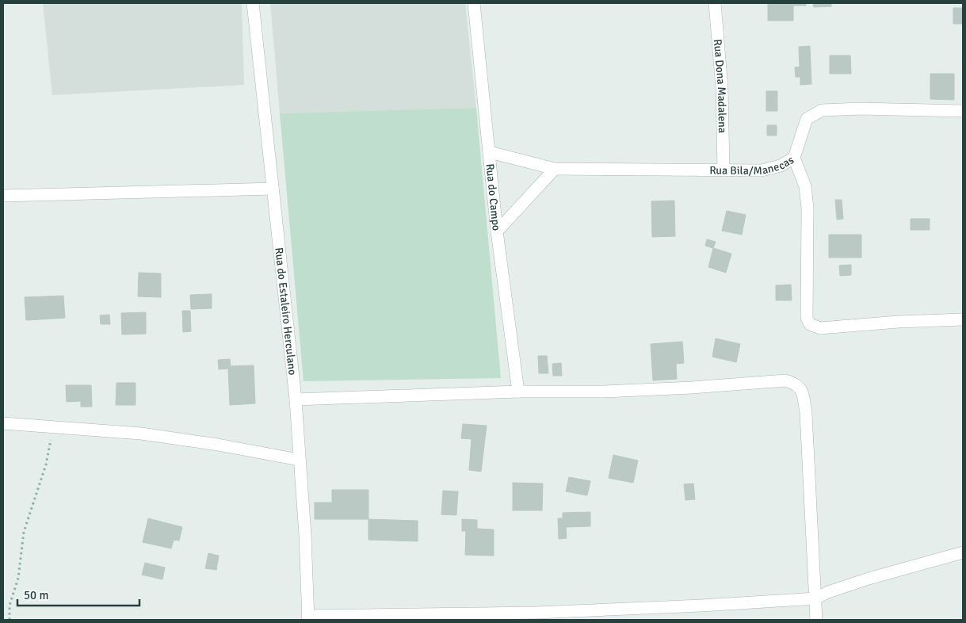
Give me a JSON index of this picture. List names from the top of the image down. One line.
{"streets":{"street":["Rua Dona Madalena","Rua Bila/Manecas","Rua do Campo","Rua do Estaleiro Herculano"]},"crossings":[["Rua Dona Madalena","Rua Bila/Manecas"],["Rua Bila/Manecas","Rua do Campo"]],"scale_bar":"50 m"}
